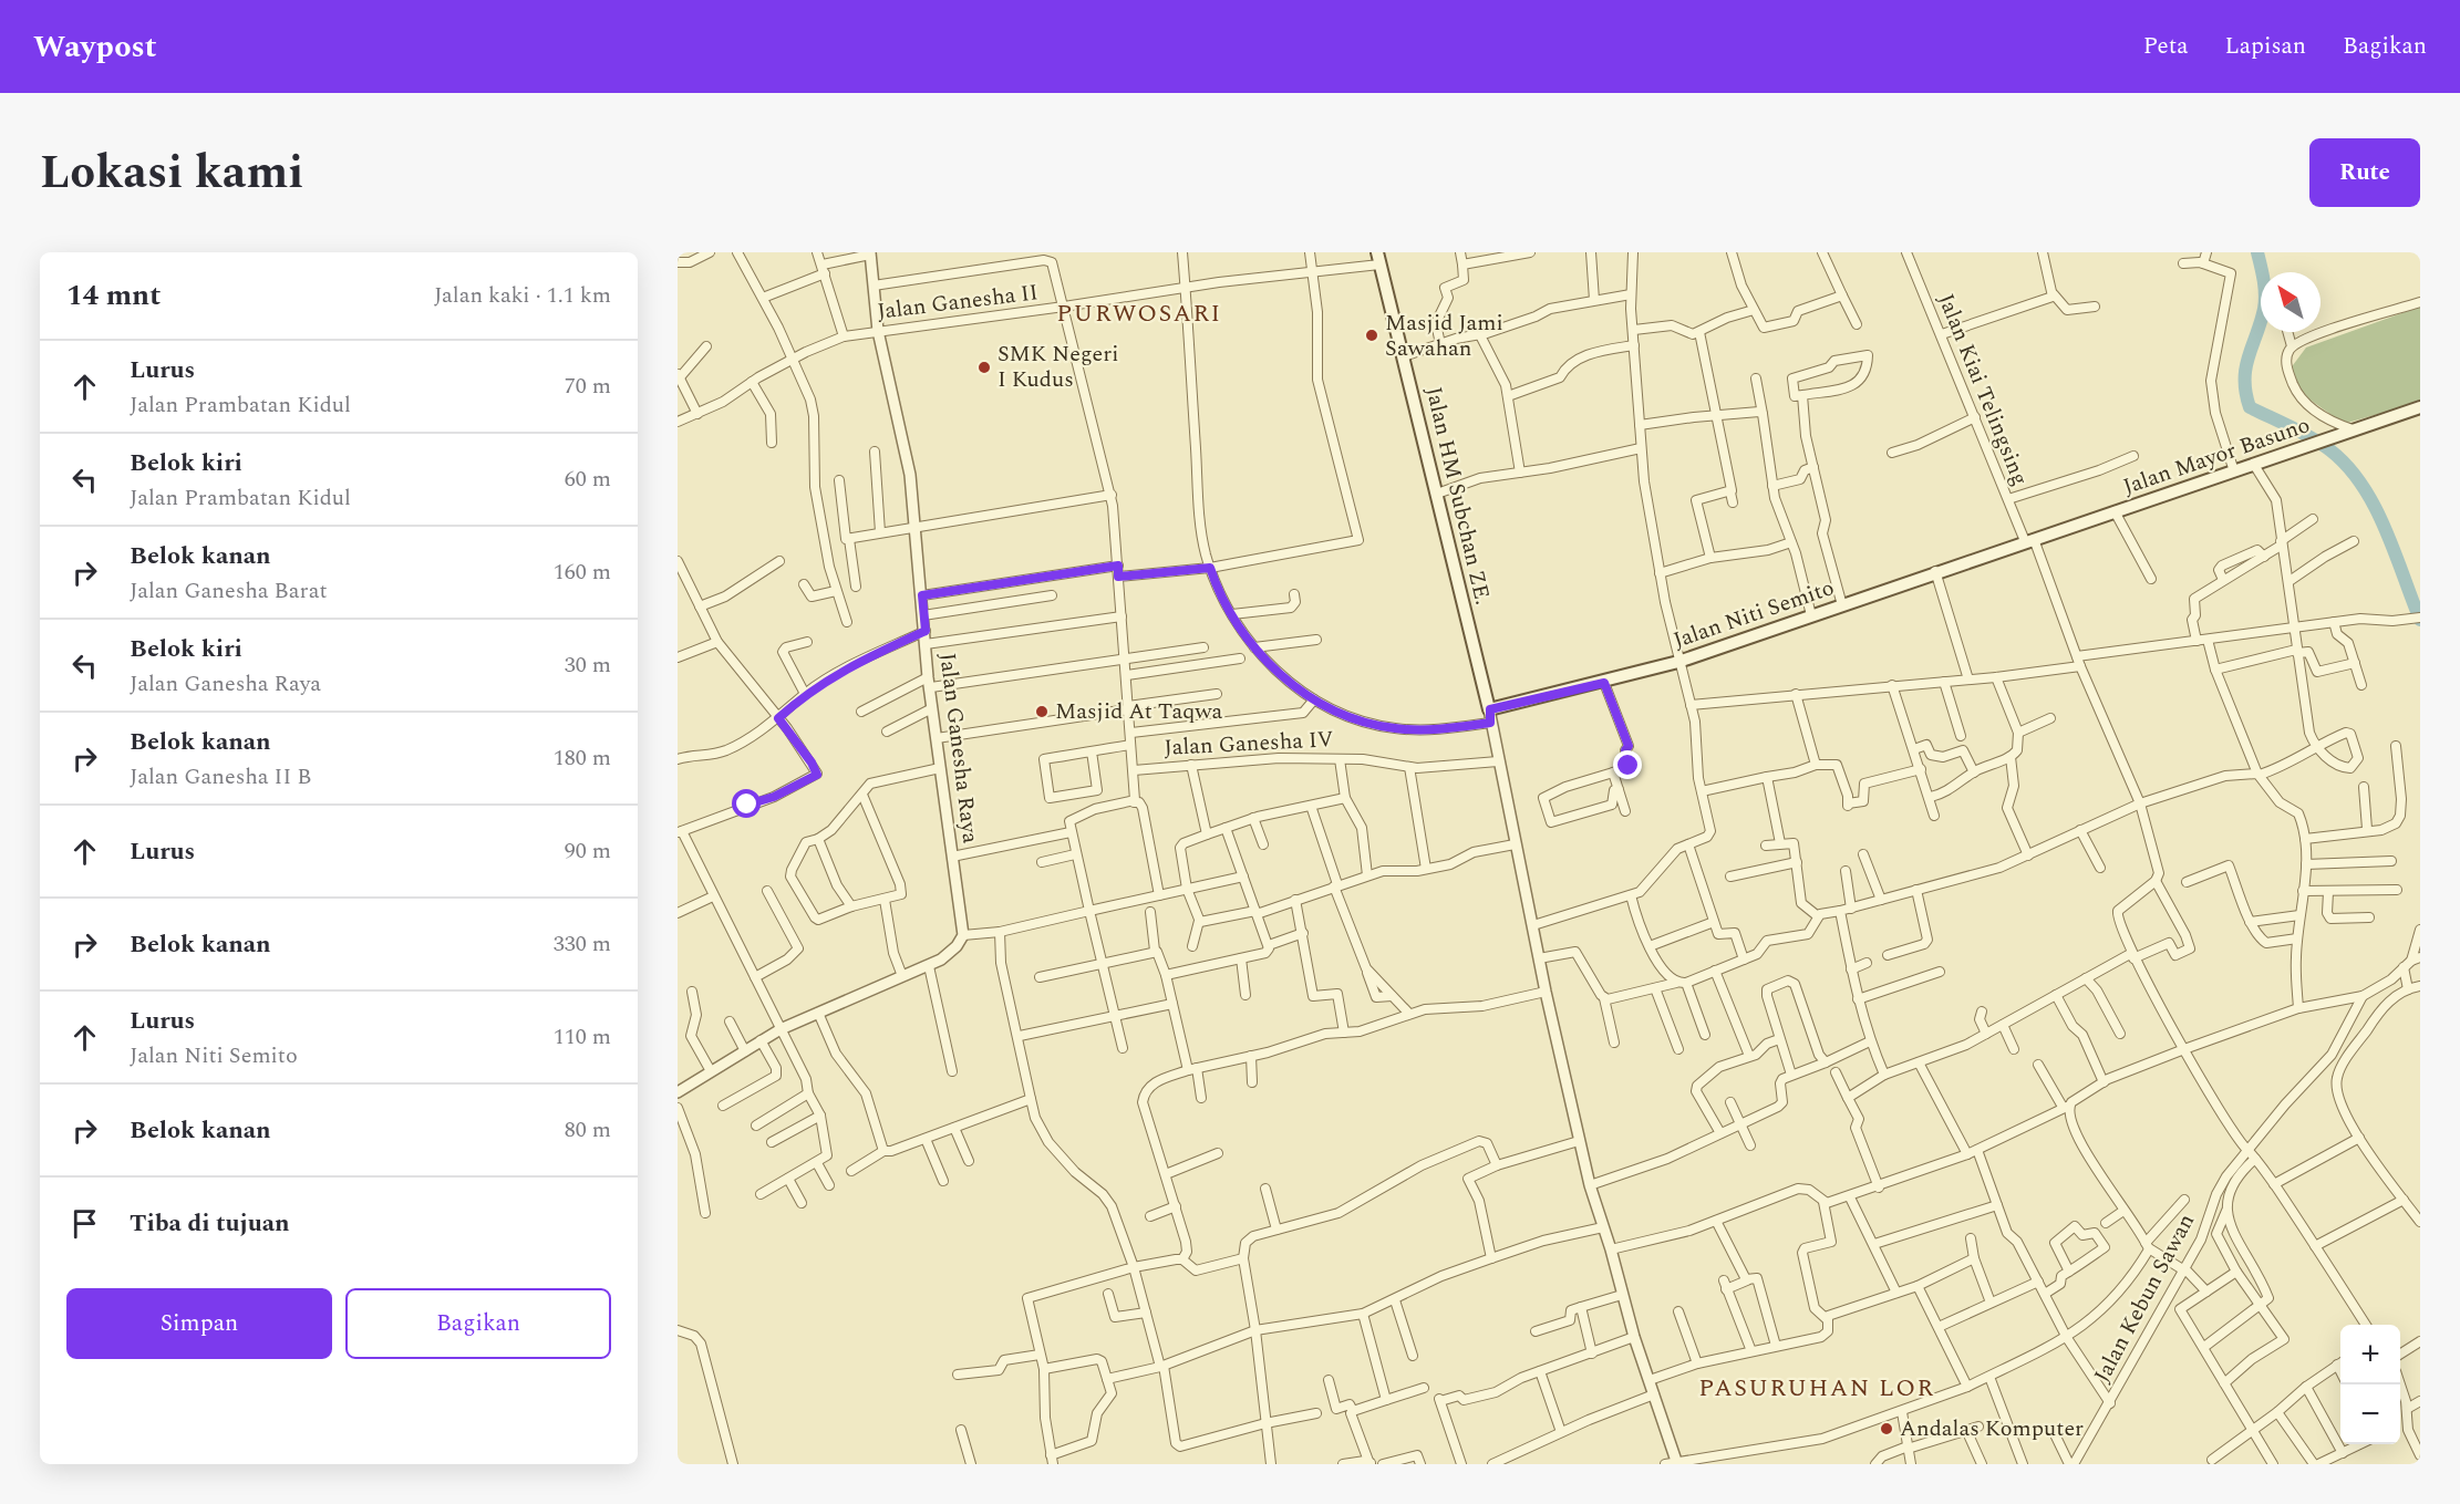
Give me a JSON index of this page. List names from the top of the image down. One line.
{"streets":{"main road":["Jalan Mayor Basuno","Jalan HM Subchan ZE.","Jalan Niti Semito"],"street":["Jalan Ganesha II","Jalan Kiai Telingsing","Jalan Ganesha IV","Jalan Ganesha Raya","Jalan Kebun Sawan"]},"crossings":[["Jalan Ganesha II","Jalan HM Subchan ZE."],["Jalan Ganesha II","Jalan Ganesha Raya"],["Jalan Kiai Telingsing","Jalan Mayor Basuno"],["Jalan Kiai Telingsing","Jalan Niti Semito"],["Jalan Mayor Basuno","Jalan Niti Semito"],["Jalan HM Subchan ZE.","Jalan Niti Semito"]],"districts":["PURWOSARI","PASURUHAN LOR"],"places":["Masjid Jami Sawahan","SMK Negeri I Kudus","Masjid At Taqwa","Andalas Komputer"],"north":"top left","page":{"header":"Waypost","nav":["Peta","Lapisan","Bagikan"],"title":"Lokasi kami","buttons":["Rute",["Simpan","Bagikan"]],"heading":["14 mnt","Jalan kaki · 1.1 km"],"list":[["Lurus","Jalan Prambatan Kidul","70 m"],["Belok kiri","Jalan Prambatan Kidul","60 m"],["Belok kanan","Jalan Ganesha Barat","160 m"],["Belok kiri","Jalan Ganesha Raya","30 m"],["Belok kanan","Jalan Ganesha II B","180 m"],["Lurus","90 m"],["Belok kanan","330 m"],["Lurus","Jalan Niti Semito","110 m"],["Belok kanan","80 m"],"Tiba di tujuan"],"map_buttons":["+","−"]}}
